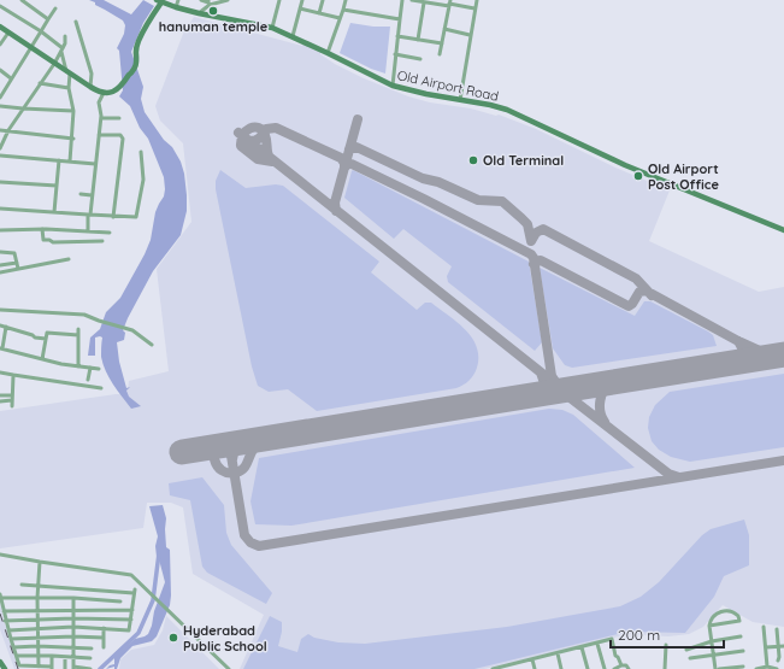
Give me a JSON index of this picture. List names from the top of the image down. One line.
{"streets":{"main road":["Old Airport Road"]},"places":["hanuman temple","Old Terminal","Old Airport Post Office","Hyderabad Public School"],"scale_bar":"200 m"}
